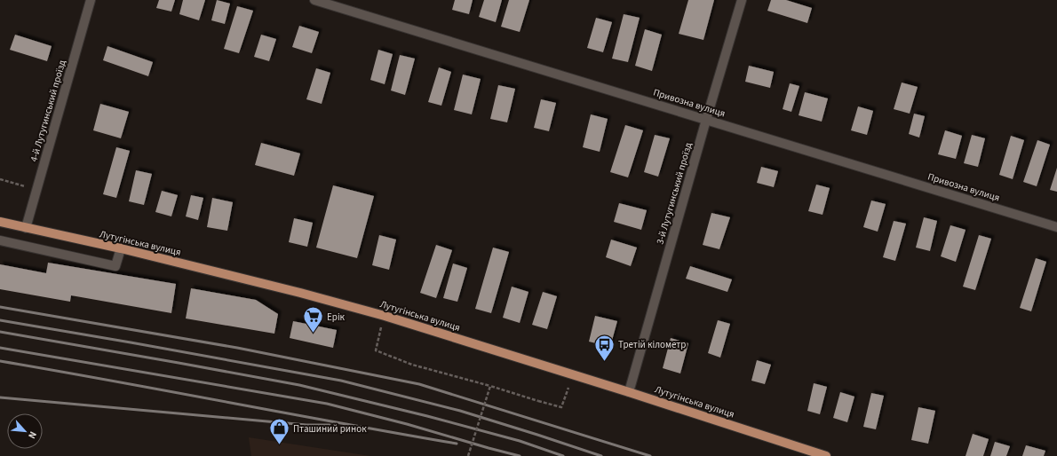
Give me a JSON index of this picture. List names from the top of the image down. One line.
{"streets":{"main road":["Лутугінська вулиця"],"street":["Привозна вулиця","4-й Лутугинський проїзд","3-й Лутугинський проїзд"]},"crossings":[["Привозна вулиця","3-й Лутугинський проїзд"],["4-й Лутугинський проїзд","Лутугінська вулиця"],["3-й Лутугинський проїзд","Лутугінська вулиця"]],"places":{"supermarket":["Ерік"],"bus stop":["Третій кілометр"],"shop":["Пташиний ринок"]},"north":"bottom right"}
